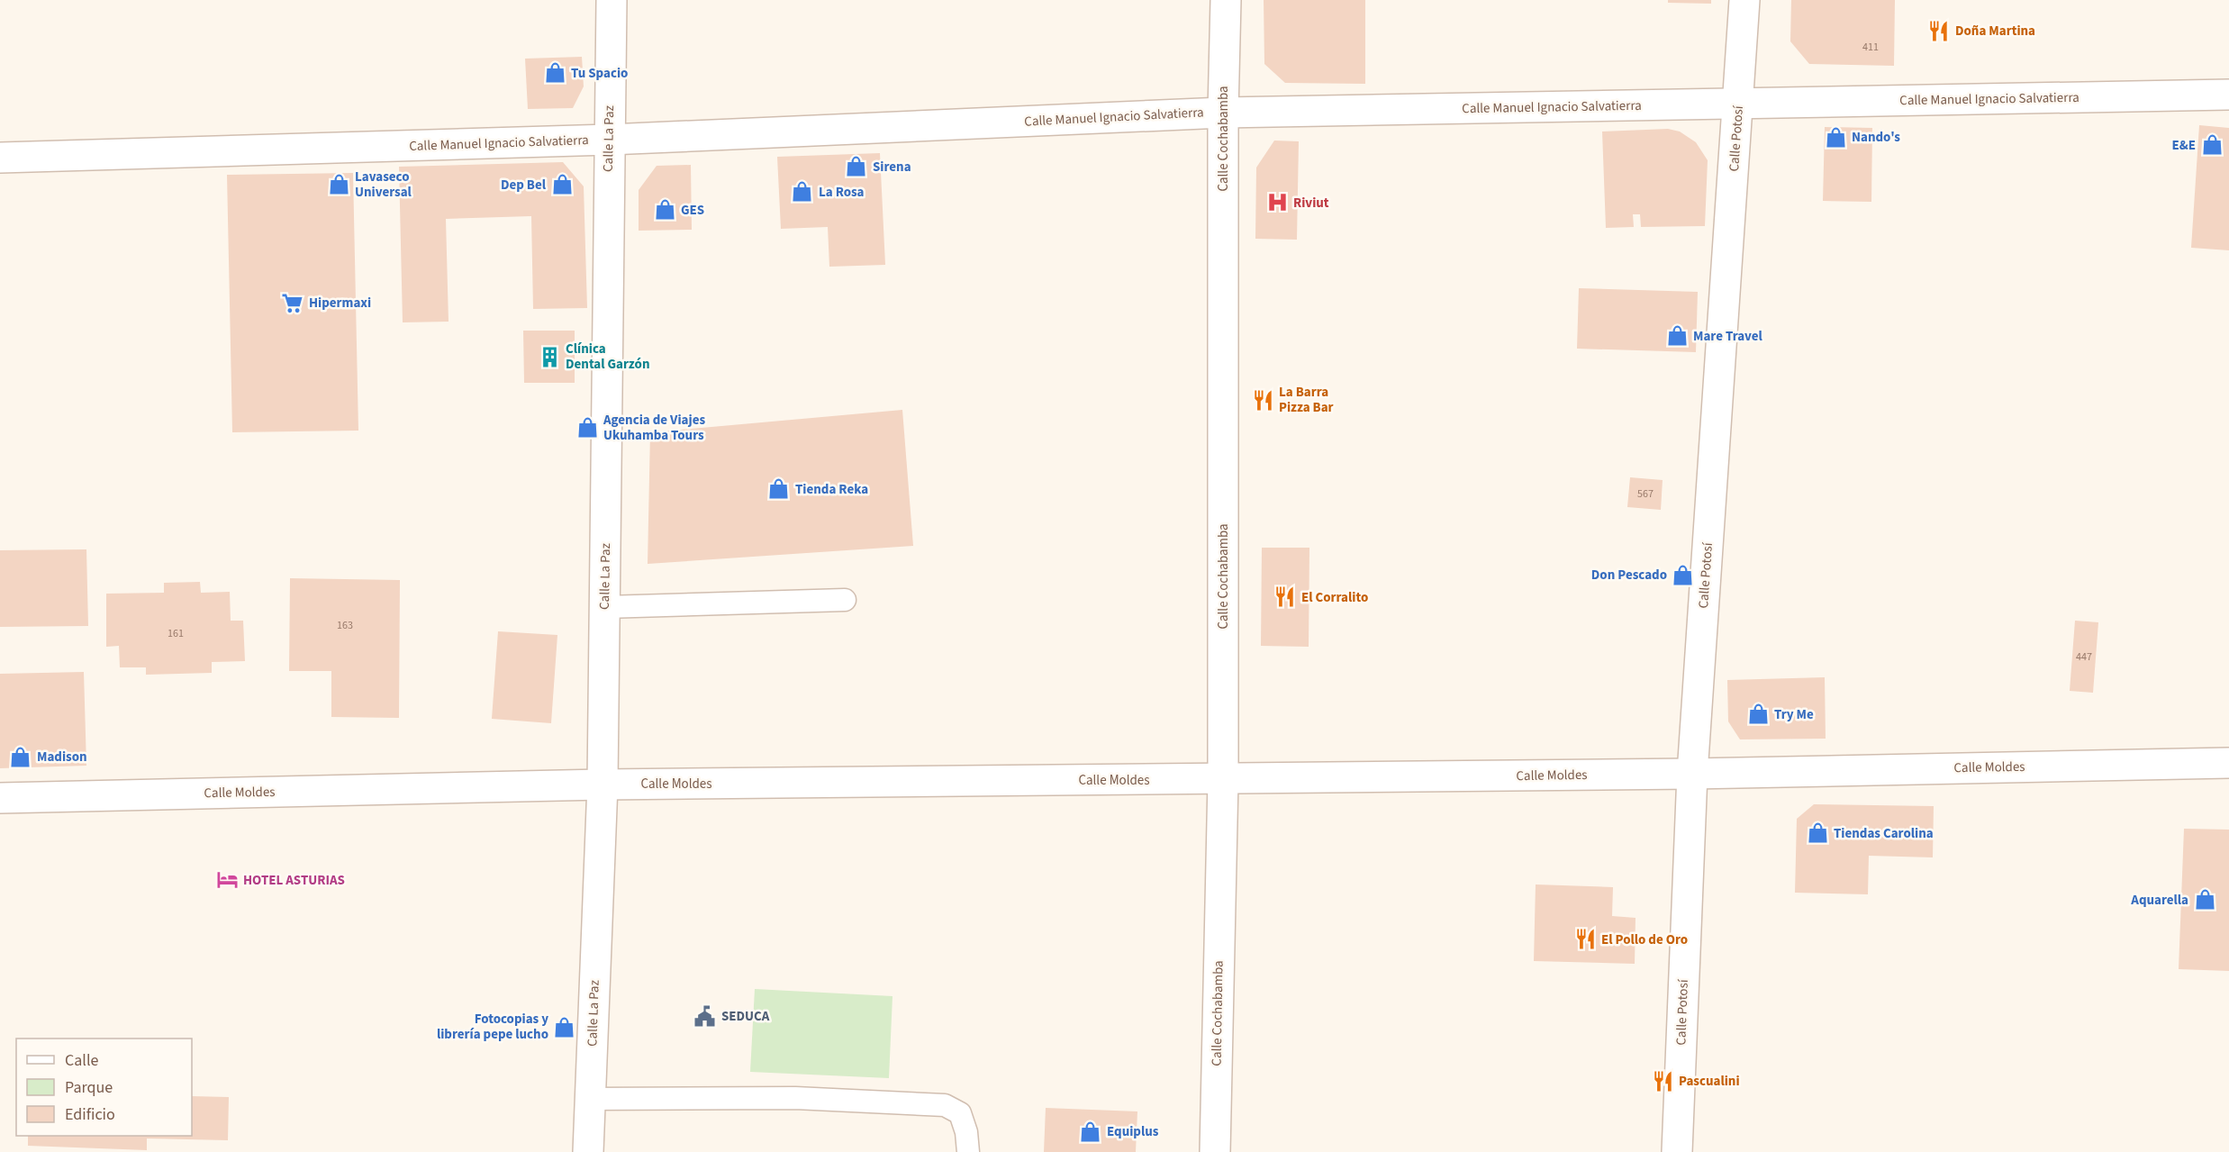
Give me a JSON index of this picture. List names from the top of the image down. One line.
{"streets":{"street":["Calle Manuel Ignacio Salvatierra","Calle La Paz","Calle Cochabamba","Calle Potosí","Calle Moldes"]},"crossings":[["Calle Manuel Ignacio Salvatierra","Calle La Paz"],["Calle Manuel Ignacio Salvatierra","Calle Cochabamba"],["Calle Manuel Ignacio Salvatierra","Calle Potosí"],["Calle La Paz","Calle Moldes"],["Calle Cochabamba","Calle Moldes"],["Calle Potosí","Calle Moldes"]],"places":{"restaurant":["Doña Martina","La Barra Pizza Bar","El Corralito","El Pollo de Oro","Pascualini"],"shop":["Tu Spacio","Nando's","E&E","Sirena","Lavaseco Universal","Dep Bel","La Rosa","GES","Mare Travel","Agencia de Viajes Ukuhamba Tours","Tienda Reka","Don Pescado","Try Me","Madison","Tiendas Carolina","Aquarella","Fotocopias y librería pepe lucho","Equiplus"],"hospital":["Riviut"],"supermarket":["Hipermaxi"],"building":["Clínica Dental Garzón"],"hotel":["HOTEL ASTURIAS"],"public building":["SEDUCA"]},"house_numbers":["411","567","163","161","447"],"legend":["Calle","Parque","Edificio"]}
